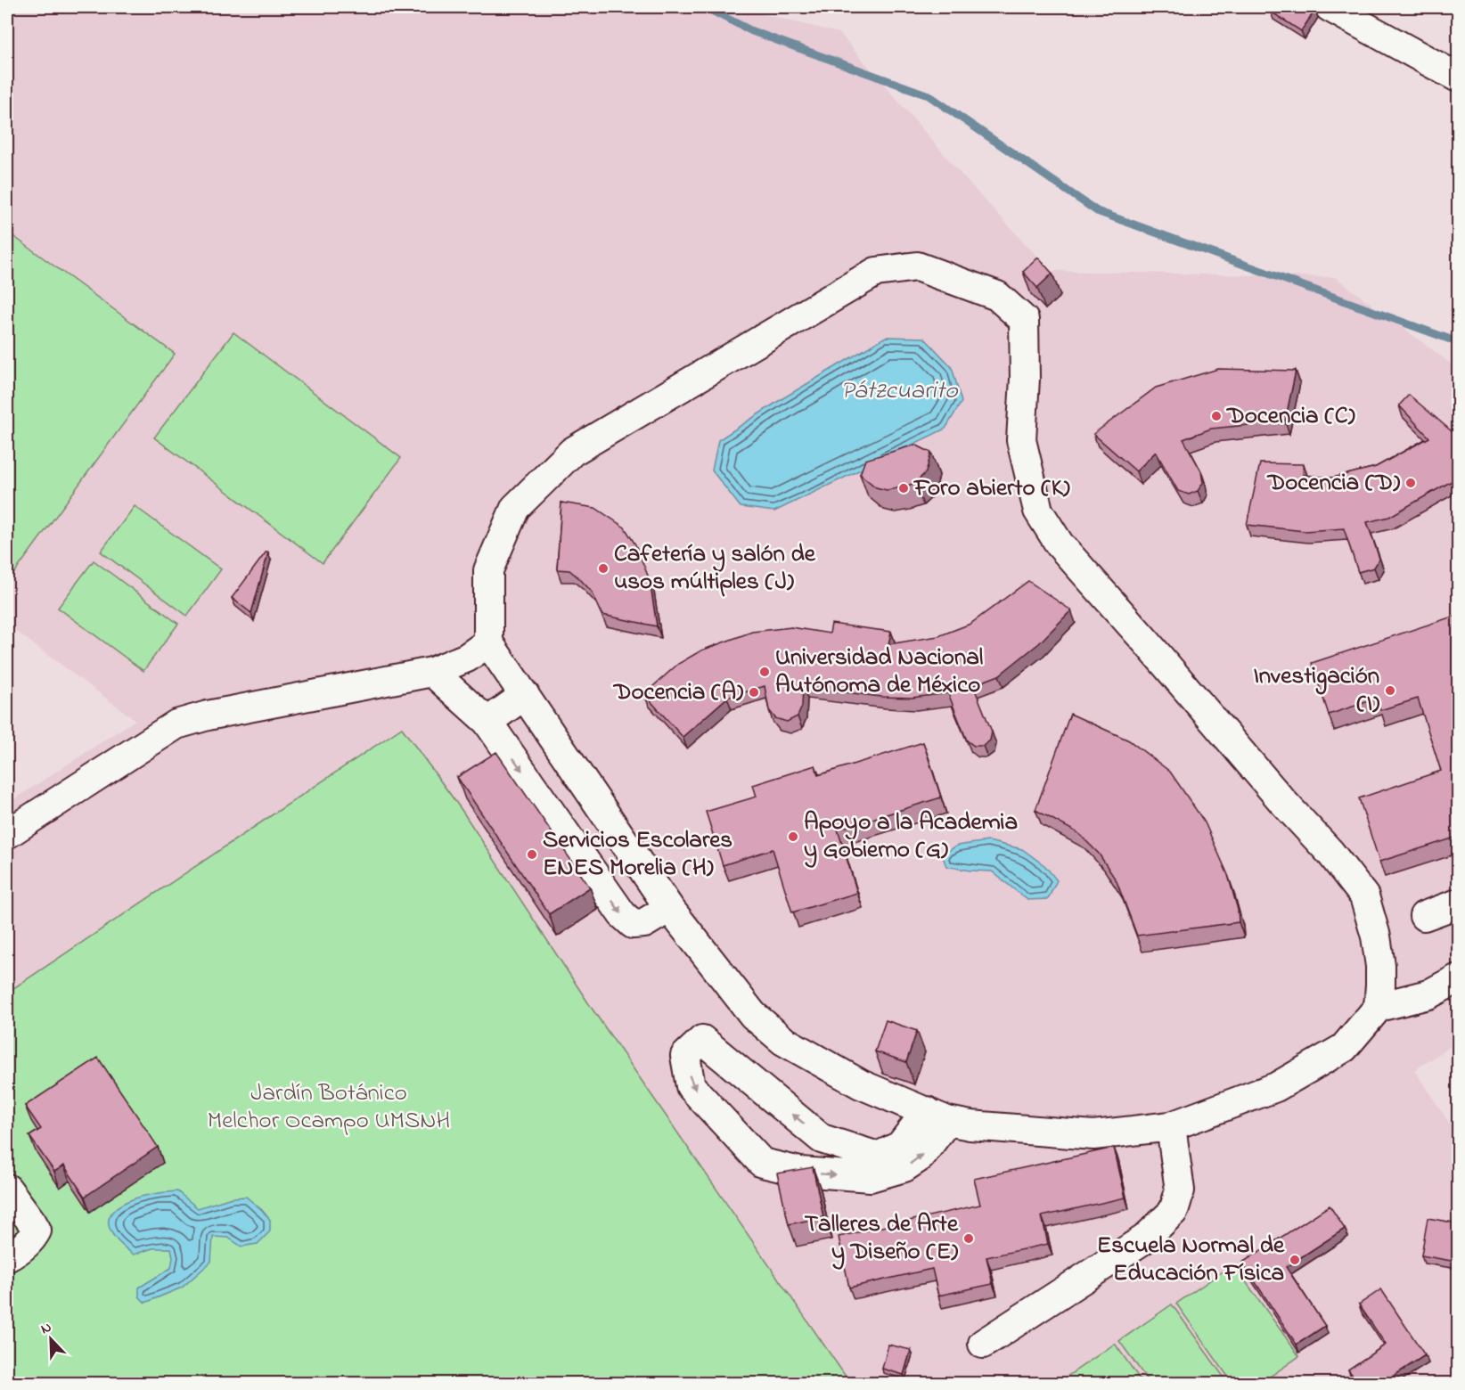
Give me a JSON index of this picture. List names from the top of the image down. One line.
{"water":["Pátzcuarito"],"parks":["Jardín Botánico Melchor Ocampo UMSNH"],"places":["Docencia (C)","Docencia (D)","Foro abierto (K)","Cafetería y salón de usos múltiples (J)","Universidad Nacional Autónoma de México","Investigación (I)","Docencia (A)","Apoyo a la Academia y Gobierno (G)","Servicios Escolares ENES Morelia (H)","Talleres de Arte y Diseño (E)","Escuela Normal de Educación Física"],"north":"top left"}
